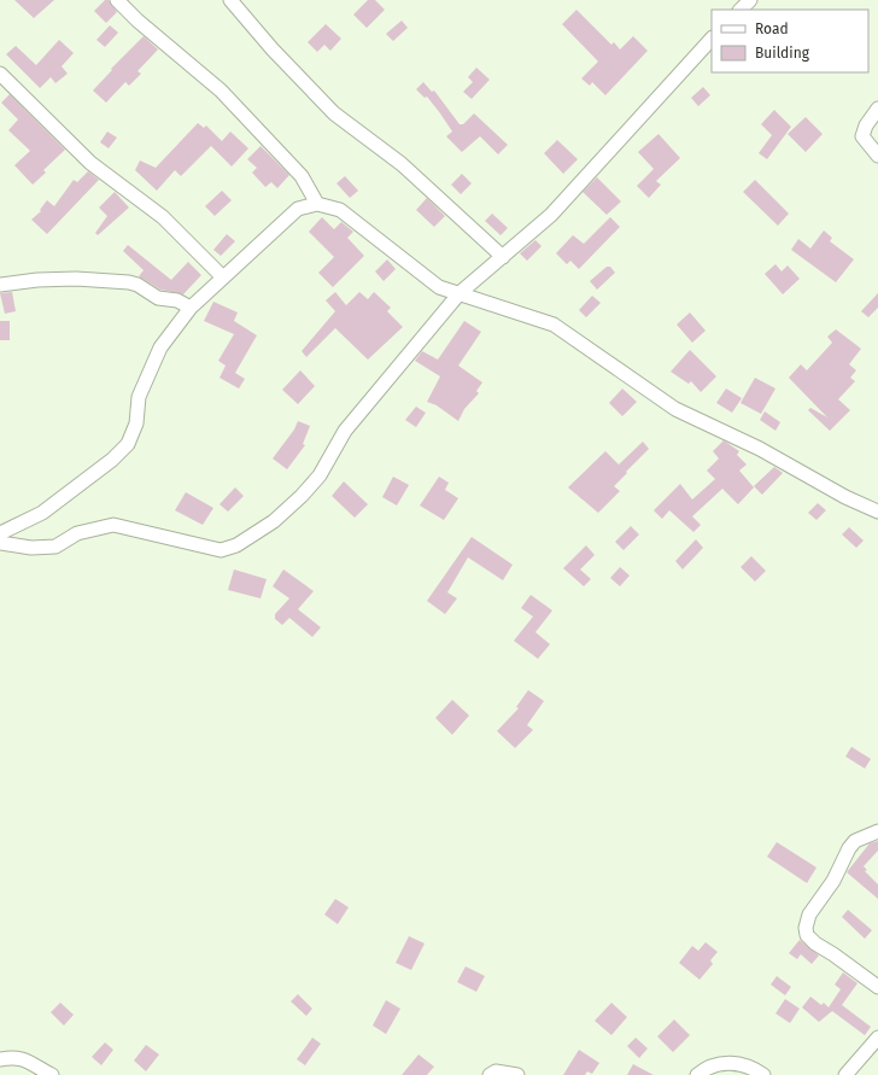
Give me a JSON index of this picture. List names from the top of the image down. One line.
{"legend":["Road","Building"]}
